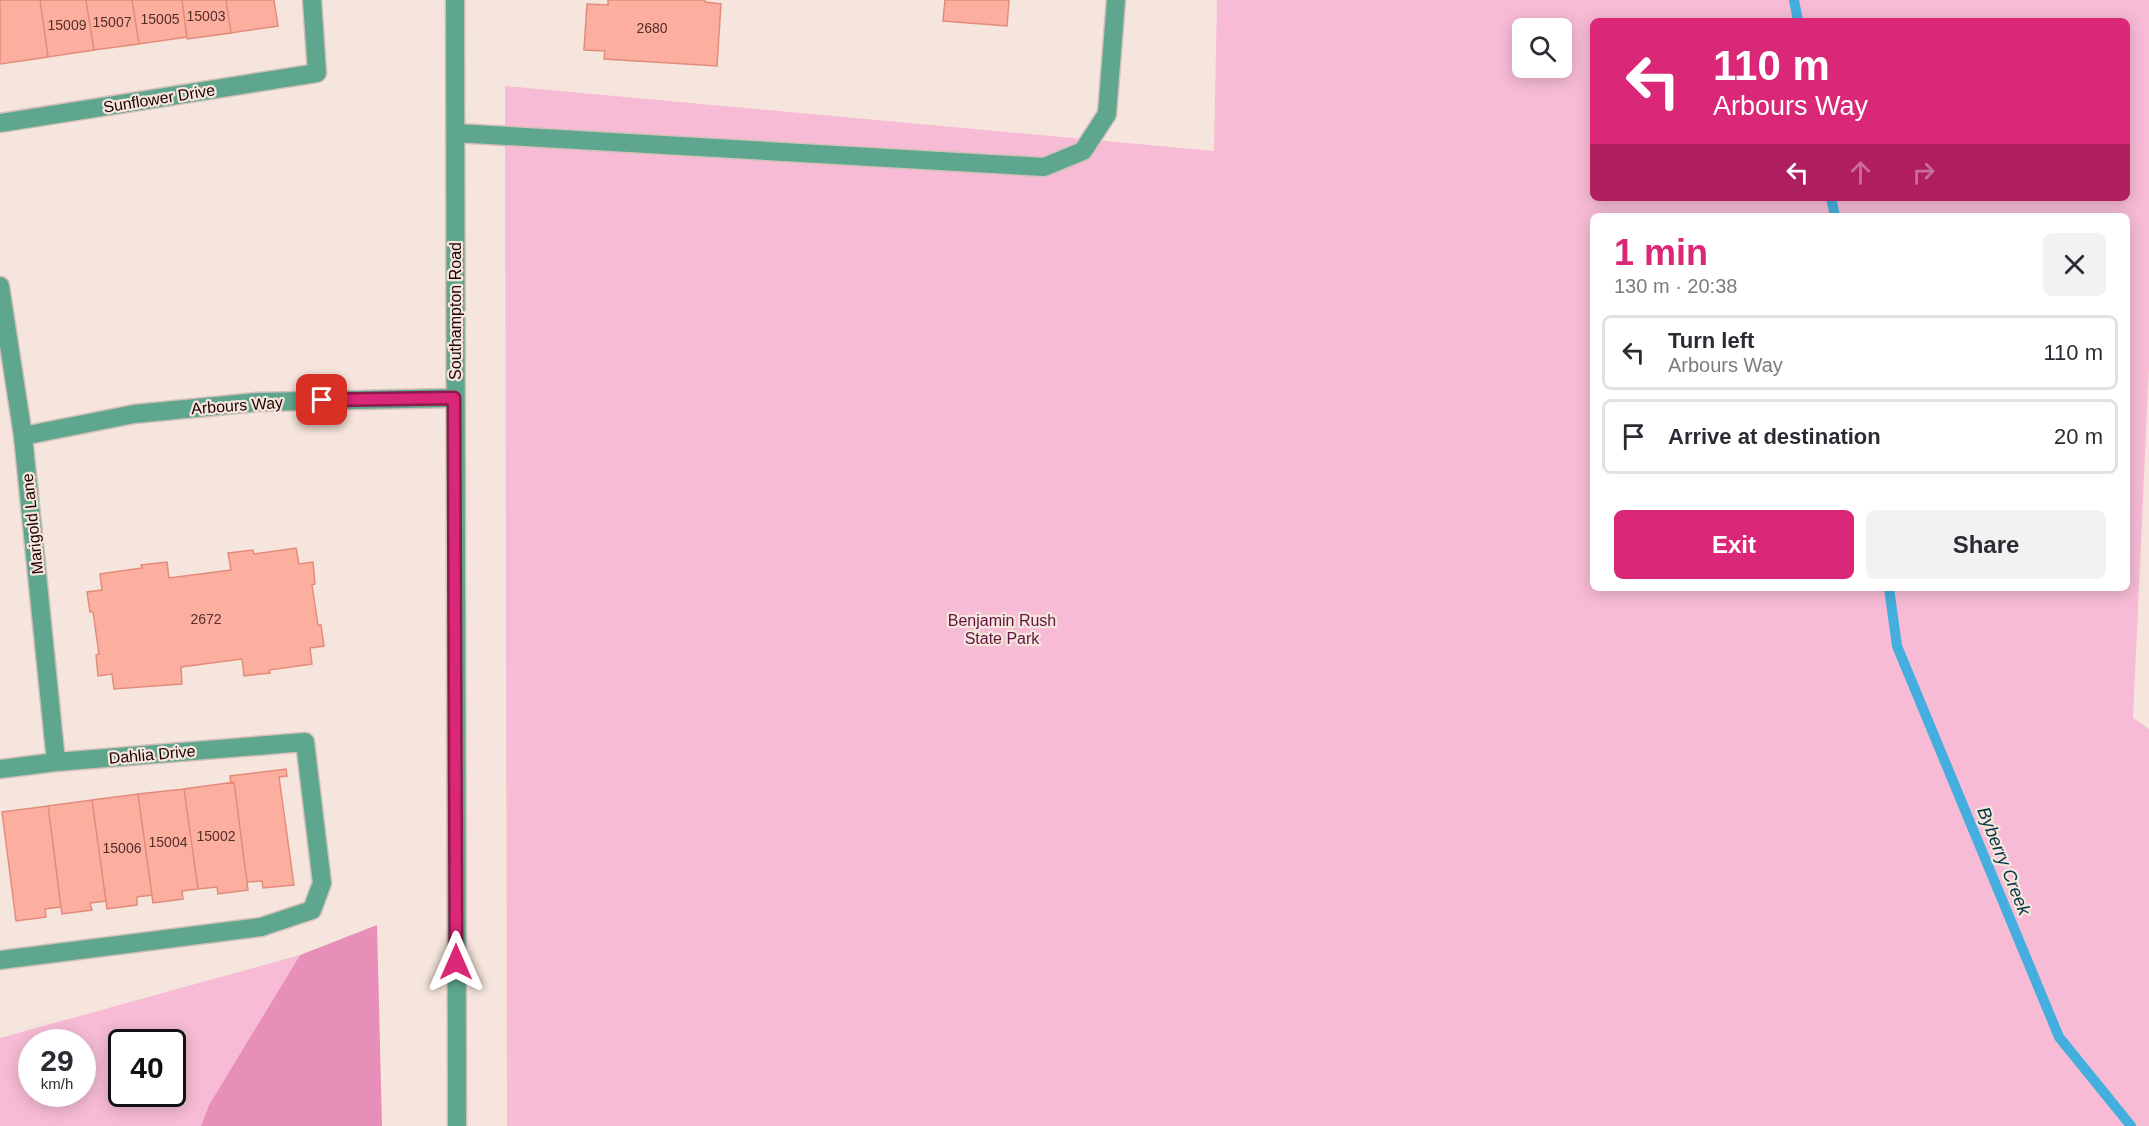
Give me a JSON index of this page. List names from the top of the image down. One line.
{"streets":{"street":["Sunflower Drive","Southampton Road","Arbours Way","Marigold Lane","Dahlia Drive"]},"crossings":[["Southampton Road","Arbours Way"],["Arbours Way","Marigold Lane"],["Marigold Lane","Dahlia Drive"]],"water":["Byberry Creek"],"parks":["Benjamin Rush State Park"],"house_numbers":["15003","15005","15007","15009","2680","2672","15002","15004","15006"],"page":{"turn":["110 m","Arbours Way"],"heading":["1 min","130 m · 20:38"],"list":[{"name":"Turn left","note":"Arbours Way","value":"110 m"},{"name":"Arrive at destination","value":"20 m"}],"buttons":["Exit","Share"],"speed":"29 km/h","limit":"40"}}
